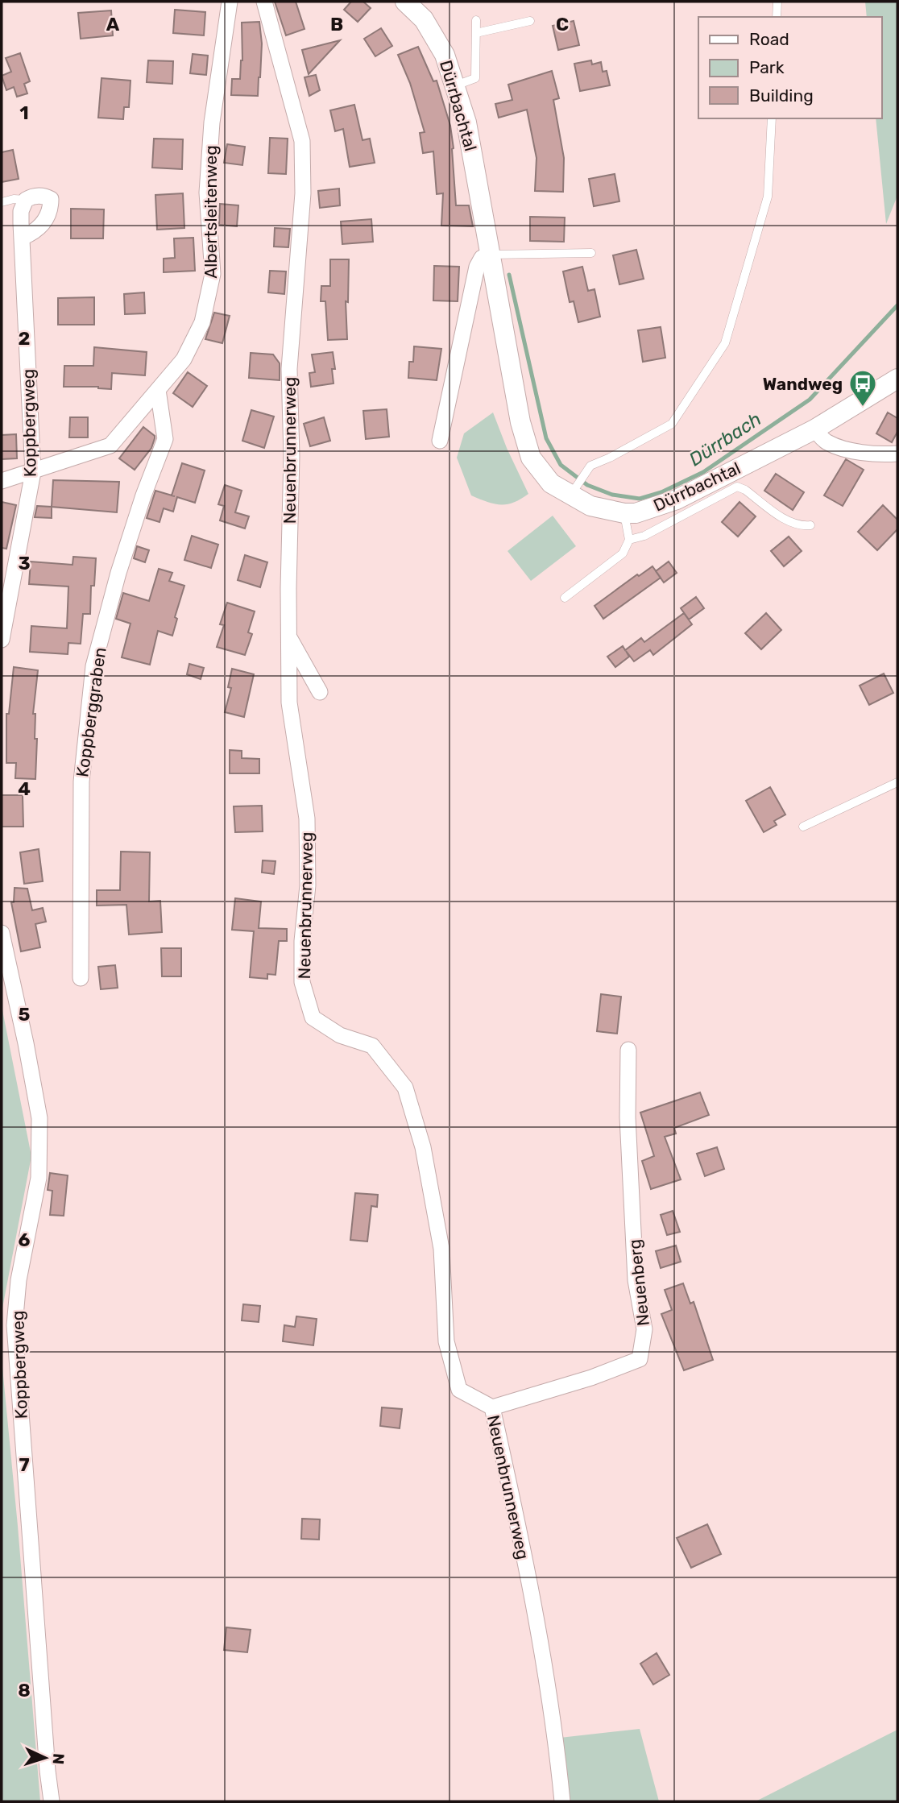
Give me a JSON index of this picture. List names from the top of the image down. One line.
{"streets":{"street":["Dürrbachtal","Albertsleitenweg","Koppbergweg","Neuenbrunnerweg","Koppberggraben","Neuenberg"]},"crossings":[["Albertsleitenweg","Koppbergweg"],["Albertsleitenweg","Koppberggraben"],["Neuenbrunnerweg","Neuenberg"]],"water":["Dürrbach"],"places":{"bus stop":["Wandweg"]},"legend":["Road","Park","Building"],"north":"right","grid":{"columns":["A","B","C"],"rows":["1","2","3","4","5","6","7","8"]}}
